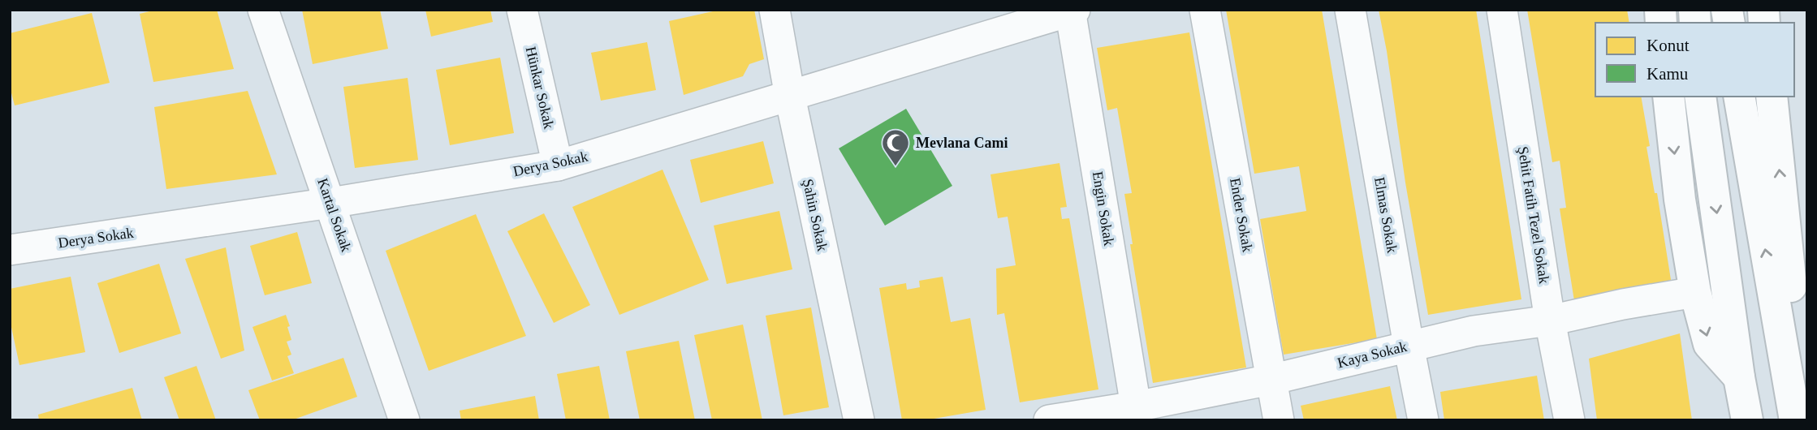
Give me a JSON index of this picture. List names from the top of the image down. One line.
{"streets":{"street":["Hünkar Sokak","Derya Sokak","Engin Sokak","Kartal Sokak","Şahin Sokak","Ender Sokak","Elmas Sokak","Şehit Fatih Tezel Sokak","Kaya Sokak"]},"crossings":[["Hünkar Sokak","Derya Sokak"],["Derya Sokak","Engin Sokak"],["Derya Sokak","Kartal Sokak"],["Derya Sokak","Şahin Sokak"],["Engin Sokak","Kaya Sokak"],["Ender Sokak","Kaya Sokak"],["Elmas Sokak","Kaya Sokak"],["Şehit Fatih Tezel Sokak","Kaya Sokak"]],"places":{"mosque":["Mevlana Cami"]},"legend":["Konut","Kamu"]}
